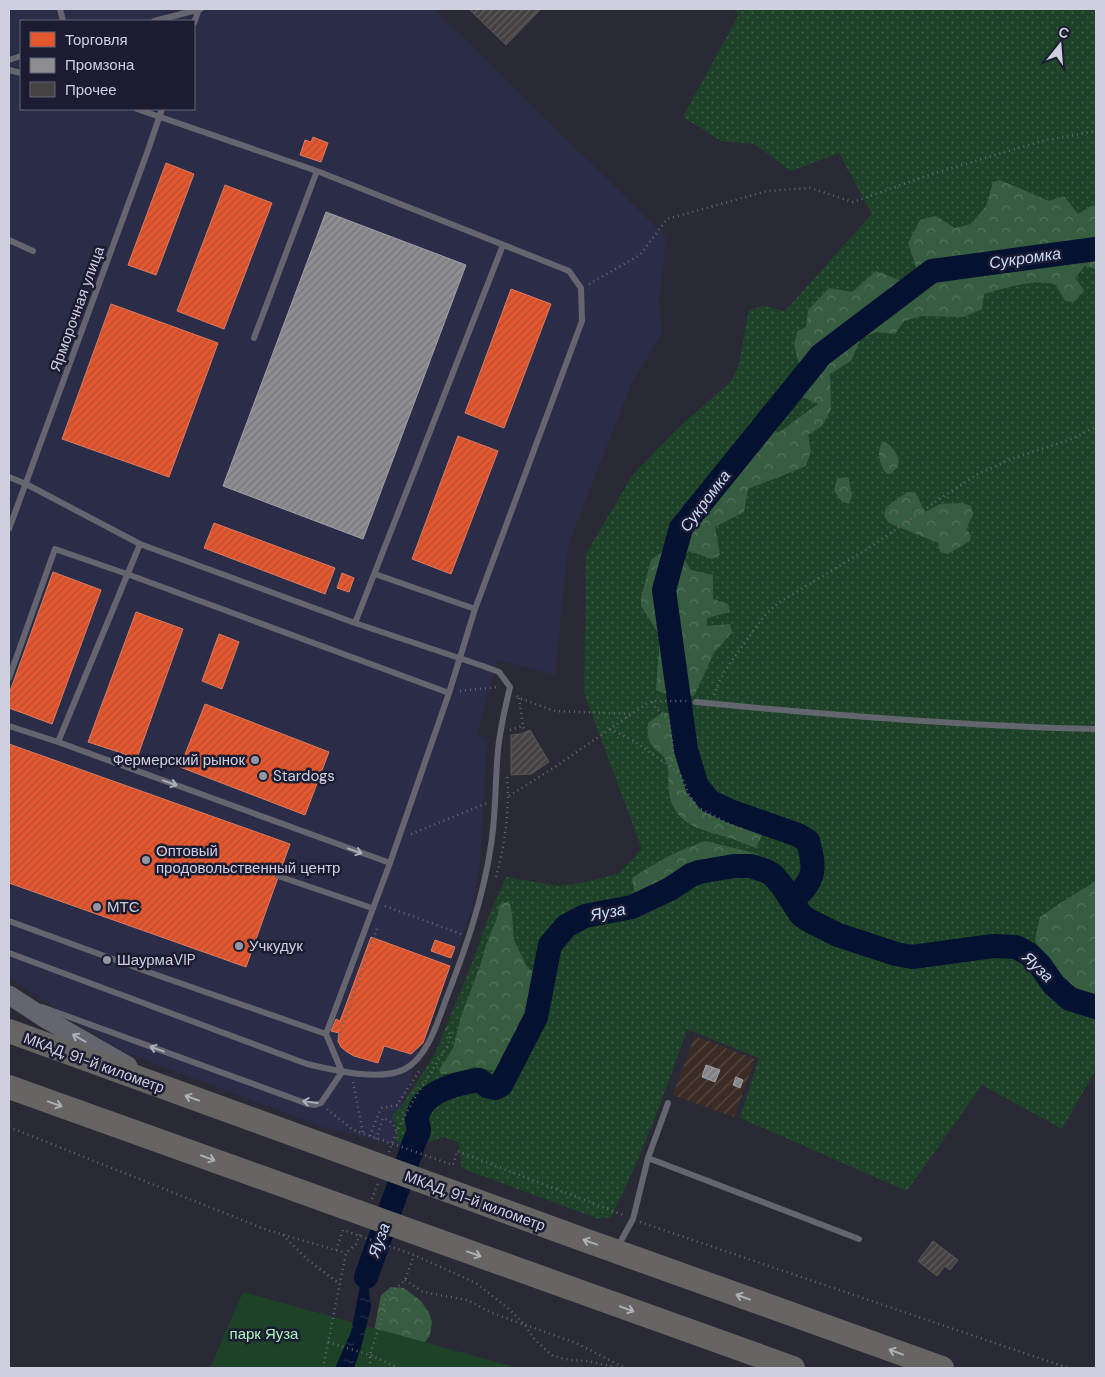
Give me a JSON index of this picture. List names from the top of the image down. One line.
{"streets":{"highway":["МКАД, 91-й километр"],"lane":["Ярморочная улица"]},"water":["Сукромка","Яуза"],"parks":["парк Яуза"],"places":["Фермерский рынок","Stardogs","Оптовый продовольственный центр","МТС","Учкудук","ШаурмаVIP"],"legend":["Торговля","Промзона","Прочее"],"north":"top"}
